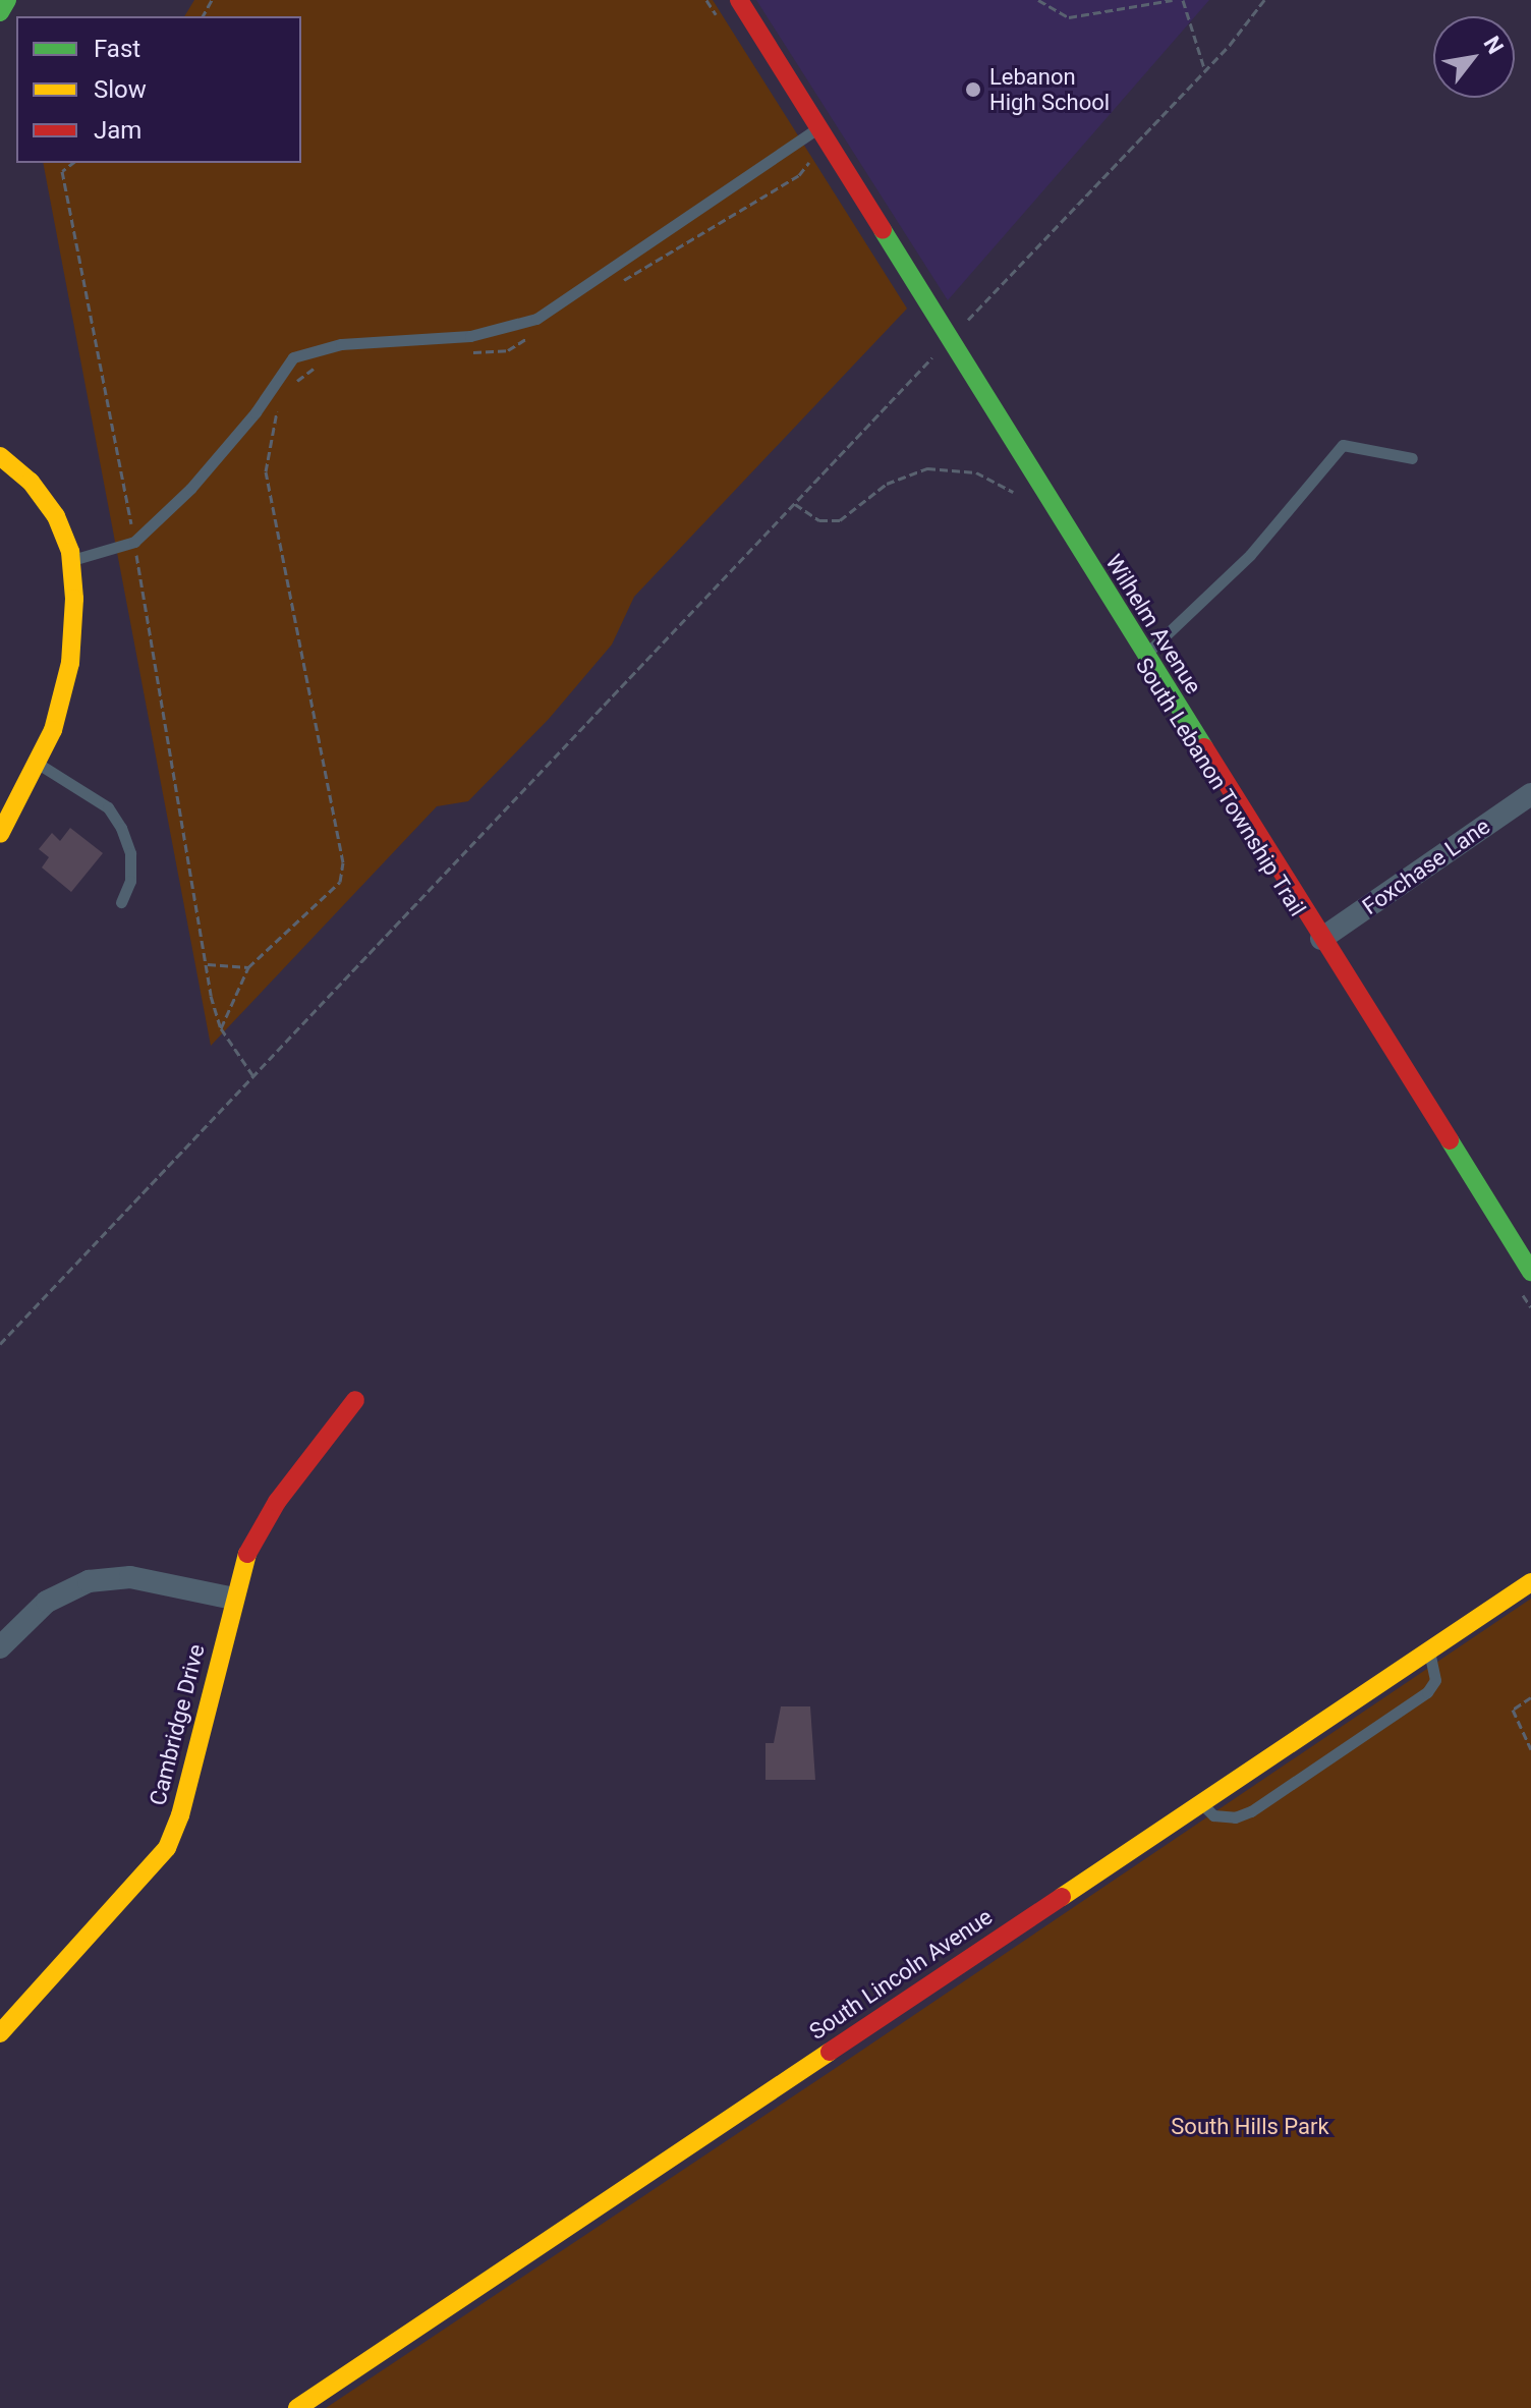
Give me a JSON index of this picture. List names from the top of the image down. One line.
{"streets":{"street":["Wilhelm Avenue","Foxchase Lane","Cambridge Drive","South Lincoln Avenue"]},"crossings":[["Wilhelm Avenue","Foxchase Lane"]],"parks":["South Hills Park"],"places":["Lebanon High School"],"legend":["Fast","Slow","Jam"],"north":"top right"}
